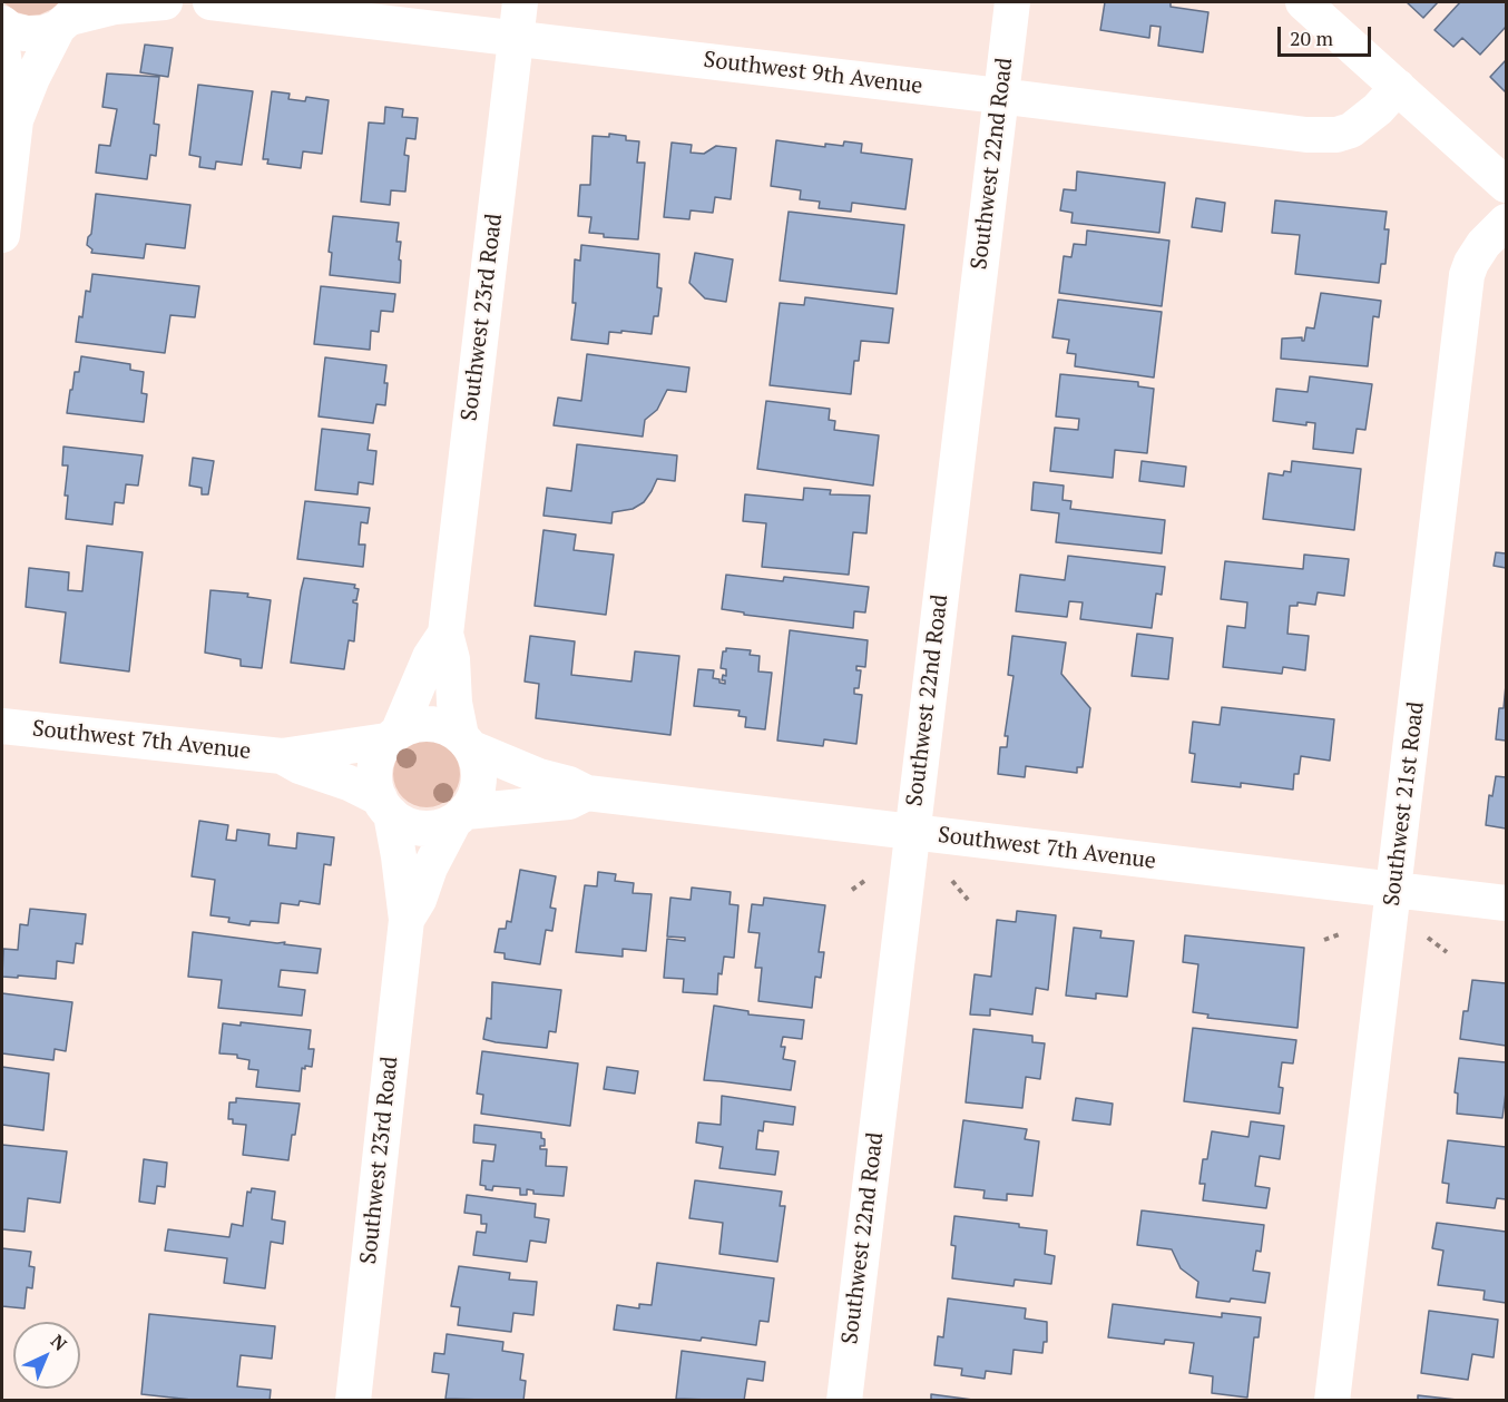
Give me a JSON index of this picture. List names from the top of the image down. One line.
{"streets":{"street":["Southwest 9th Avenue","Southwest 22nd Road","Southwest 23rd Road","Southwest 7th Avenue","Southwest 21st Road"]},"crossings":[["Southwest 9th Avenue","Southwest 22nd Road"],["Southwest 9th Avenue","Southwest 23rd Road"],["Southwest 22nd Road","Southwest 7th Avenue"],["Southwest 23rd Road","Southwest 7th Avenue"],["Southwest 7th Avenue","Southwest 21st Road"]],"scale_bar":"20 m","north":"top right"}
